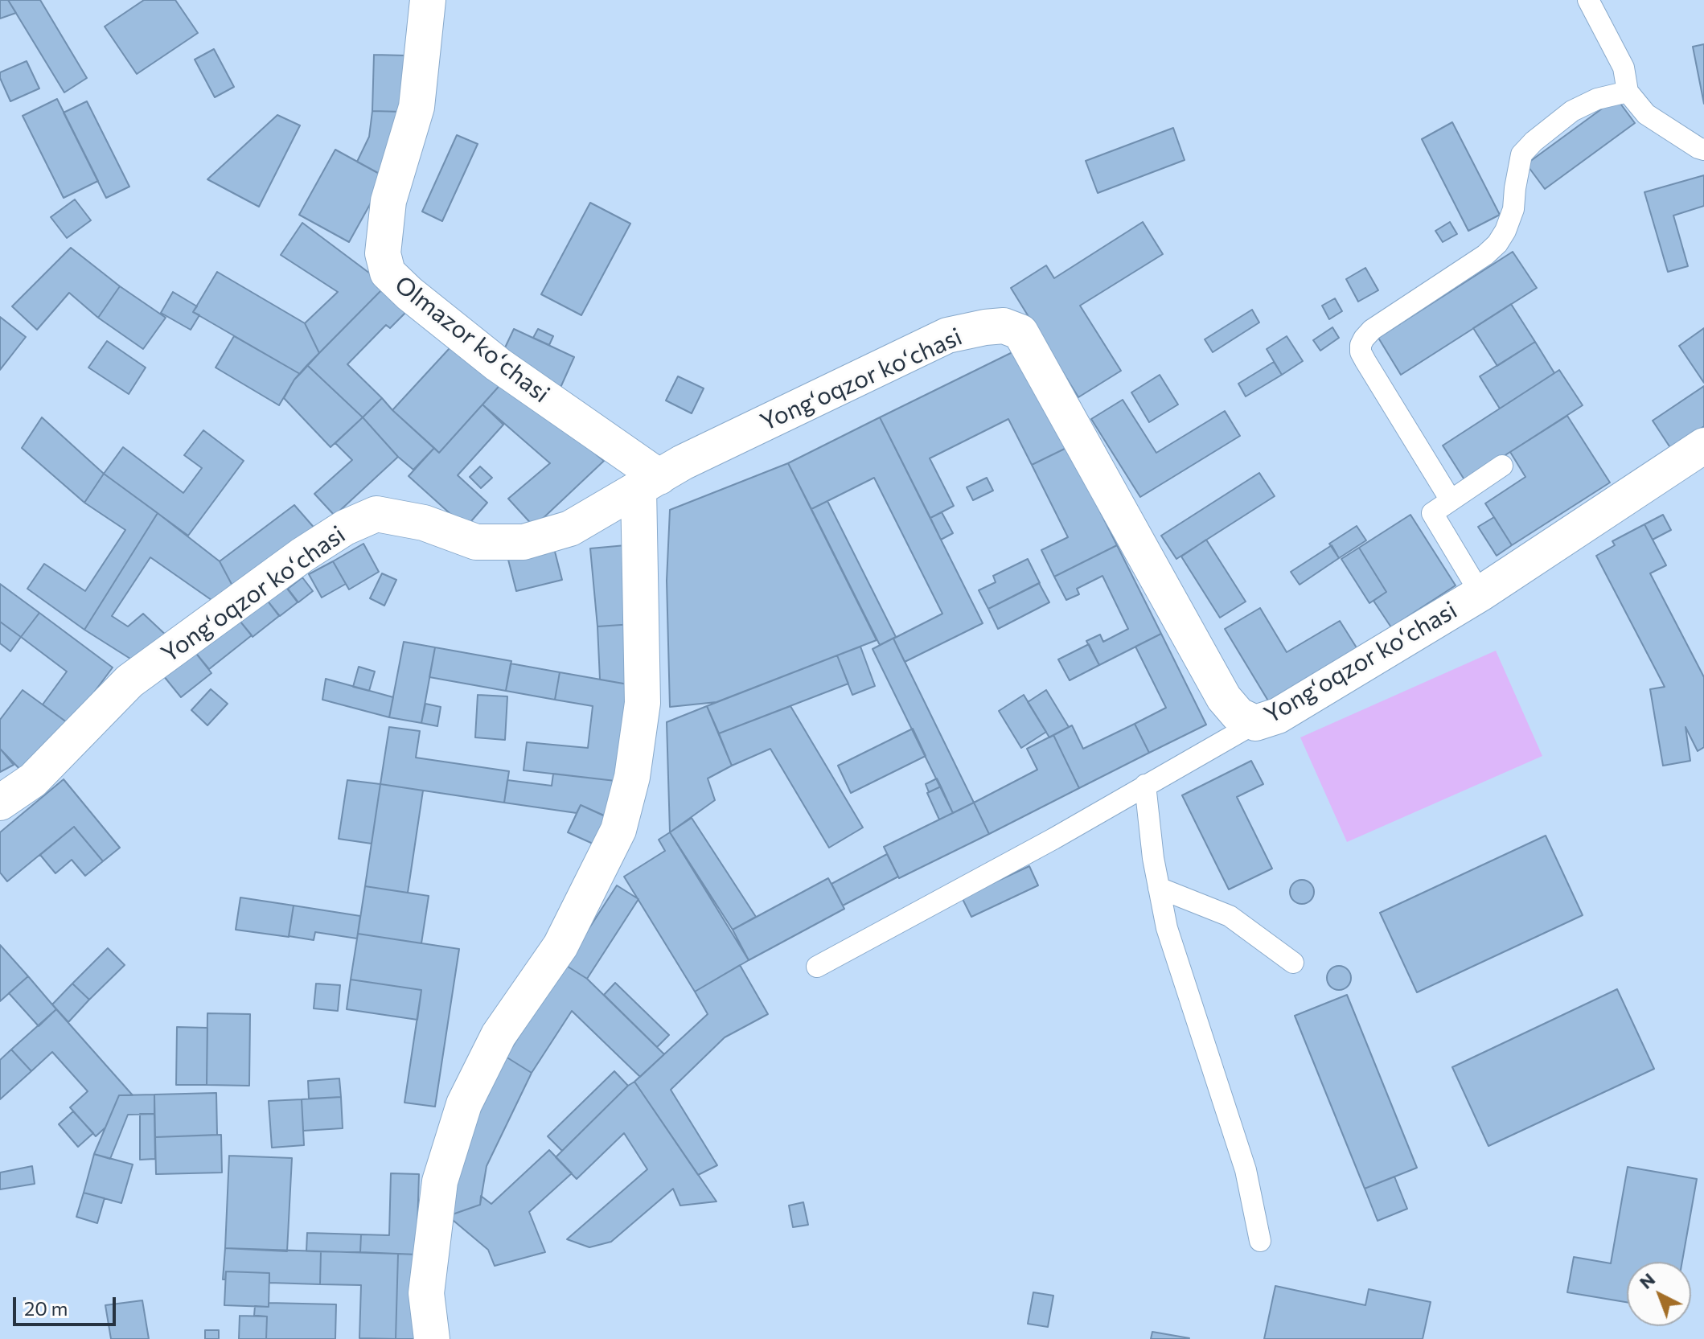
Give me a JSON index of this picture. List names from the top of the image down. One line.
{"streets":{"street":["Olmazor koʻchasi","Yongʻoqzor koʻchasi"]},"crossings":[["Olmazor koʻchasi","Yongʻoqzor koʻchasi"]],"scale_bar":"20 m","north":"top left"}
